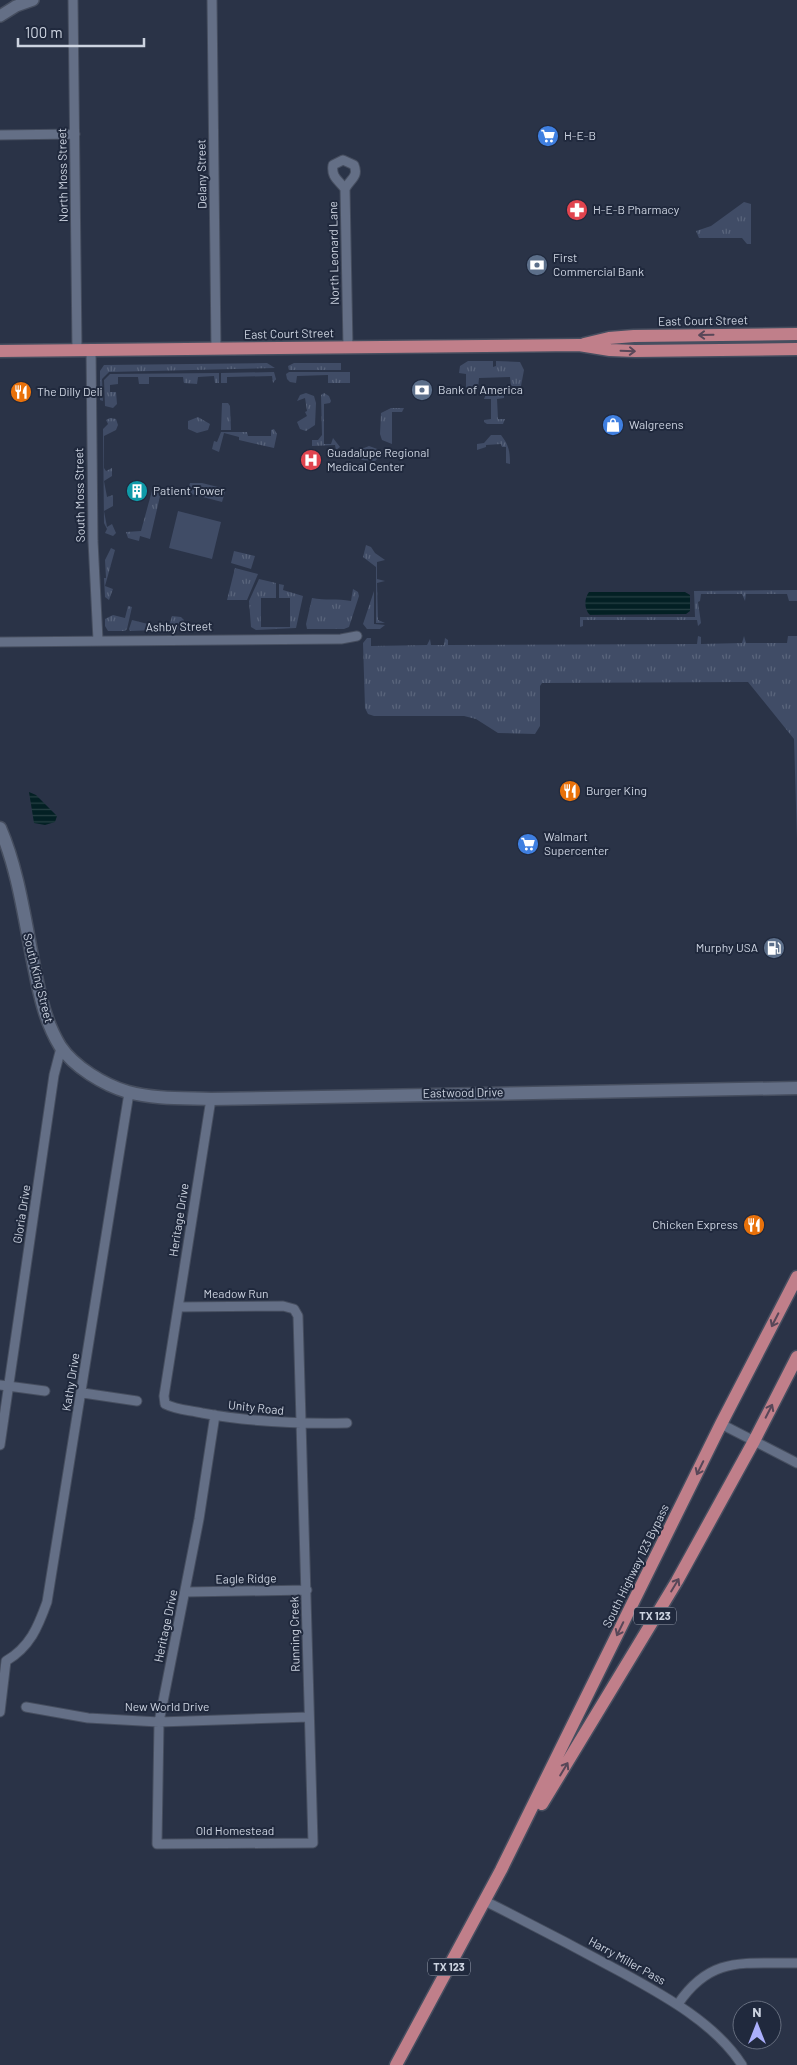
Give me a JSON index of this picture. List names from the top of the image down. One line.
{"streets":{"main road":["East Court Street","South King Street","Eastwood Drive","South Highway 123 Bypass","TX 123"],"street":["Delany Street","North Moss Street","North Leonard Lane","South Moss Street","Ashby Street","Gloria Drive","Heritage Drive","Meadow Run","Kathy Drive","Unity Road","Eagle Ridge","Running Creek","New World Drive","Old Homestead","Harry Miller Pass"]},"crossings":[["Delany Street","East Court Street"],["North Moss Street","East Court Street"],["North Leonard Lane","East Court Street"],["East Court Street","South Moss Street"],["South Moss Street","Ashby Street"],["South King Street","Eastwood Drive"],["South King Street","Gloria Drive"],["South King Street","Kathy Drive"],["Eastwood Drive","Heritage Drive"],["Eastwood Drive","Kathy Drive"],["Heritage Drive","Meadow Run"],["Heritage Drive","Unity Road"],["Heritage Drive","Eagle Ridge"],["Heritage Drive","New World Drive"],["Heritage Drive","Old Homestead"],["Meadow Run","Running Creek"],["Unity Road","Running Creek"],["South Highway 123 Bypass","Harry Miller Pass"],["Eagle Ridge","Running Creek"],["Running Creek","New World Drive"],["Running Creek","Old Homestead"]],"places":{"supermarket":["H-E-B","Walmart Supercenter"],"pharmacy":["H-E-B Pharmacy"],"bank":["First Commercial Bank","Bank of America"],"restaurant":["The Dilly Deli","Burger King","Chicken Express"],"shop":["Walgreens"],"hospital":["Guadalupe Regional Medical Center"],"building":["Patient Tower"],"fuel station":["Murphy USA"]},"scale_bar":"100 m","north":"top"}
